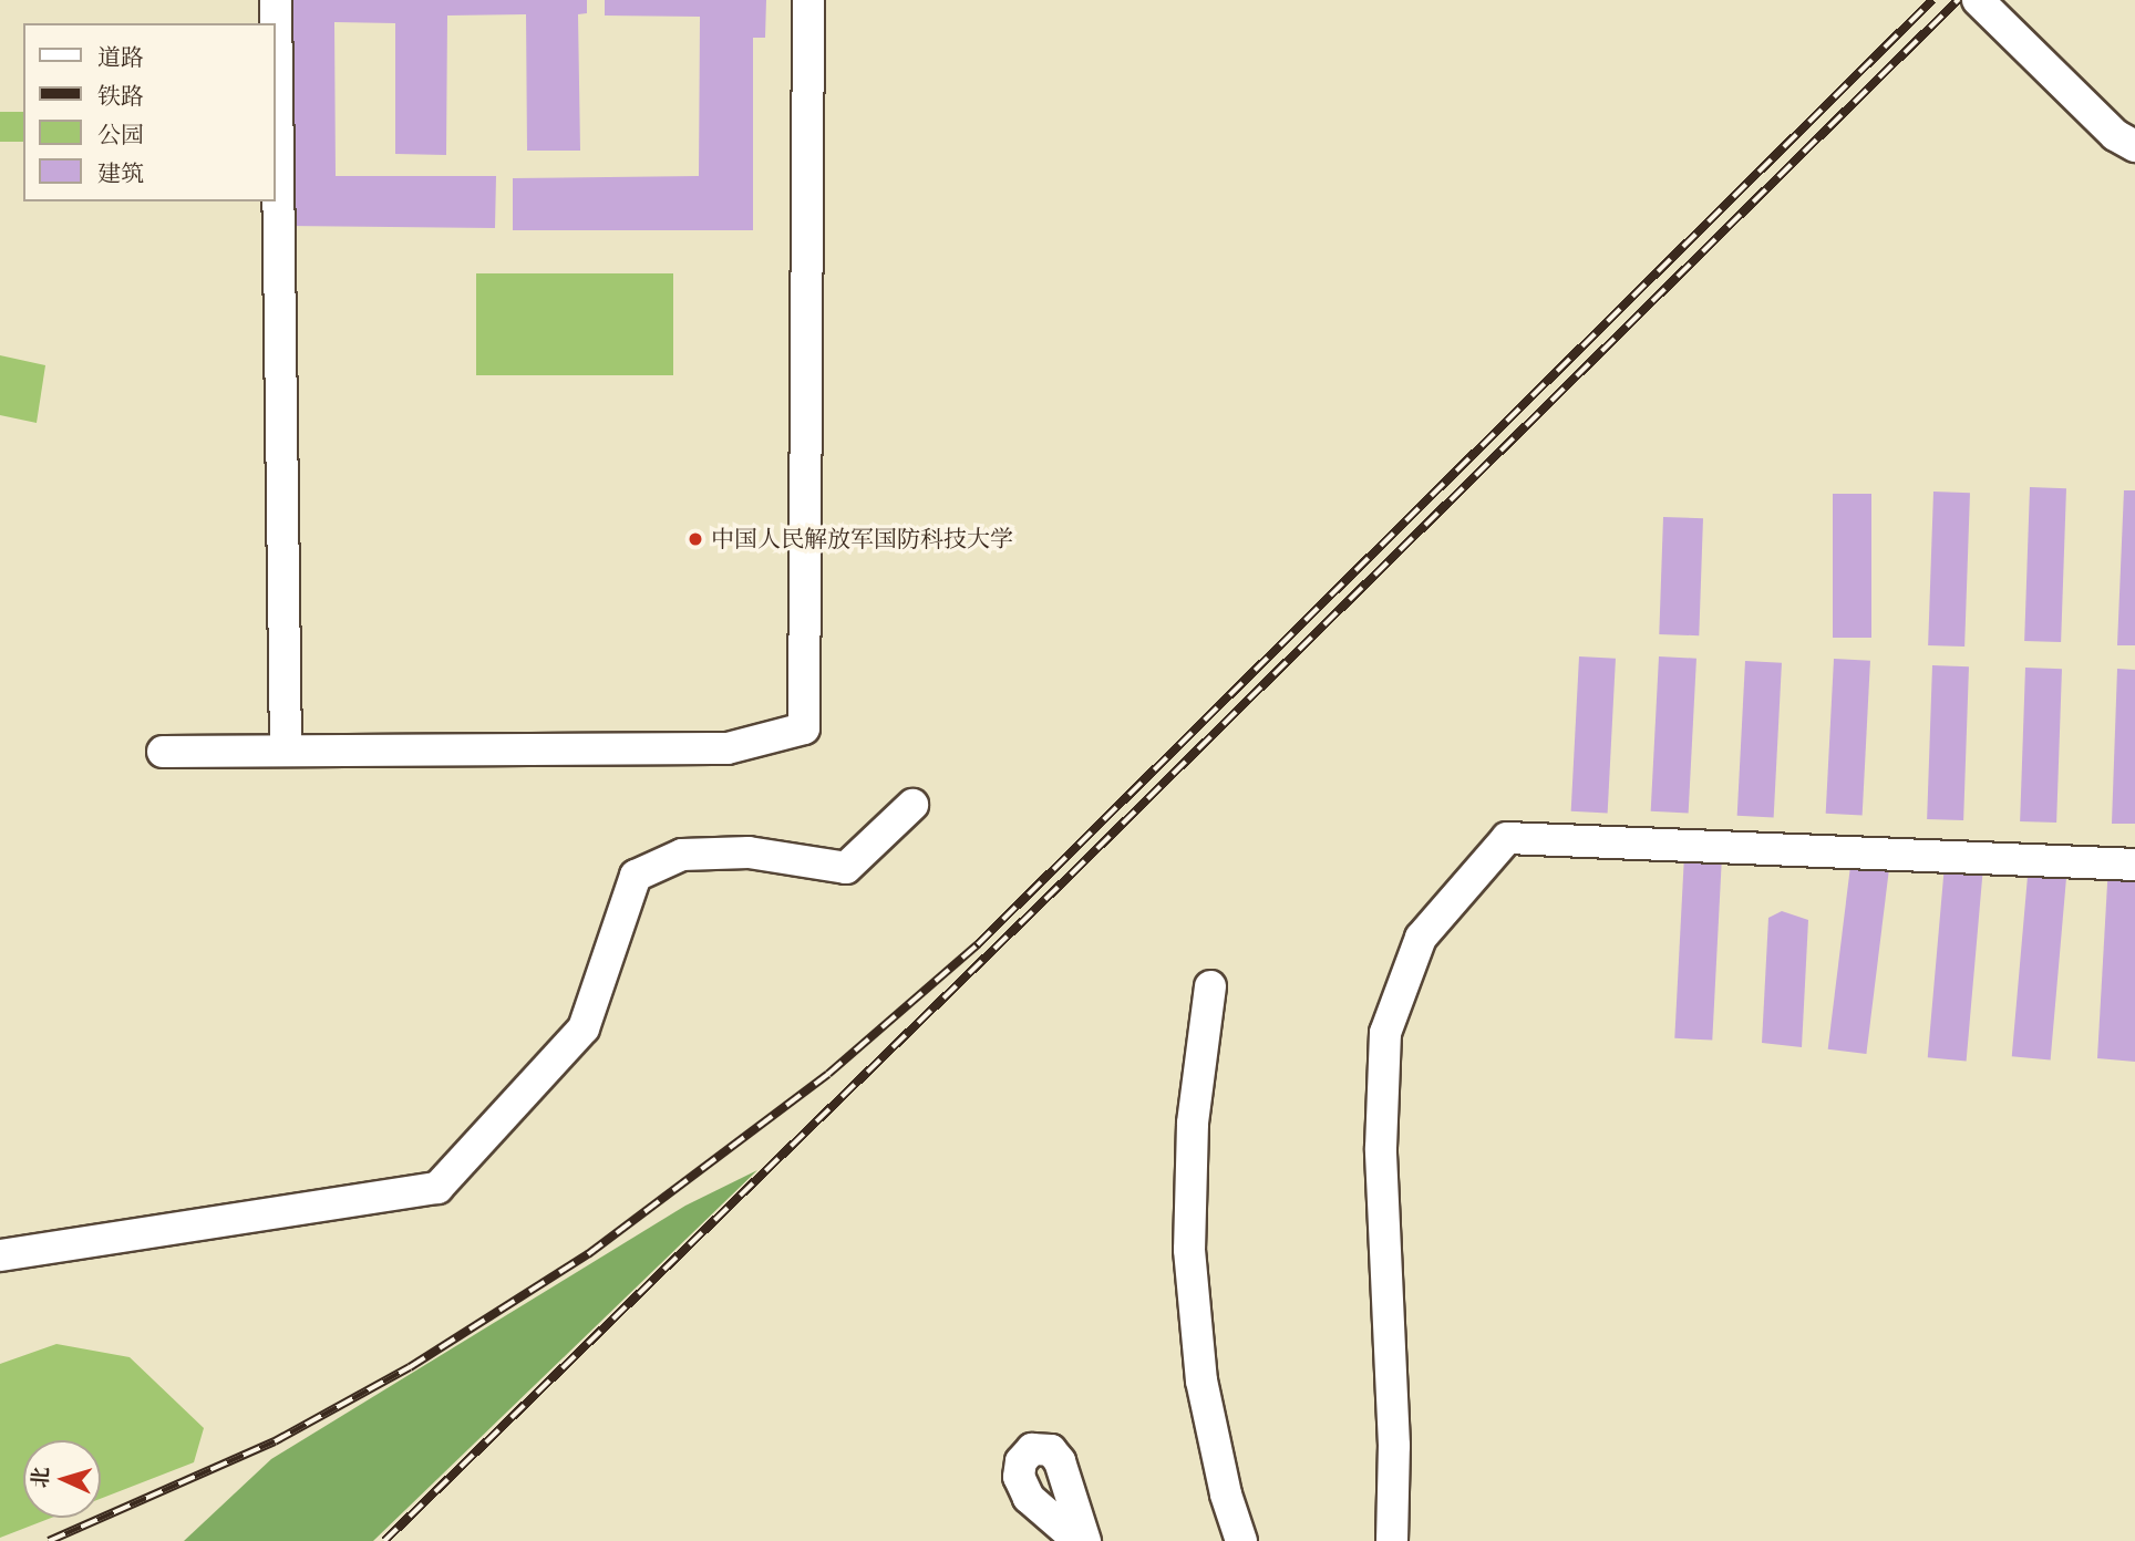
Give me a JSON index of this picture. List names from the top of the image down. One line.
{"places":["中国人民解放军国防科技大学"],"legend":["道路","铁路","公园","建筑"],"north":"left"}
